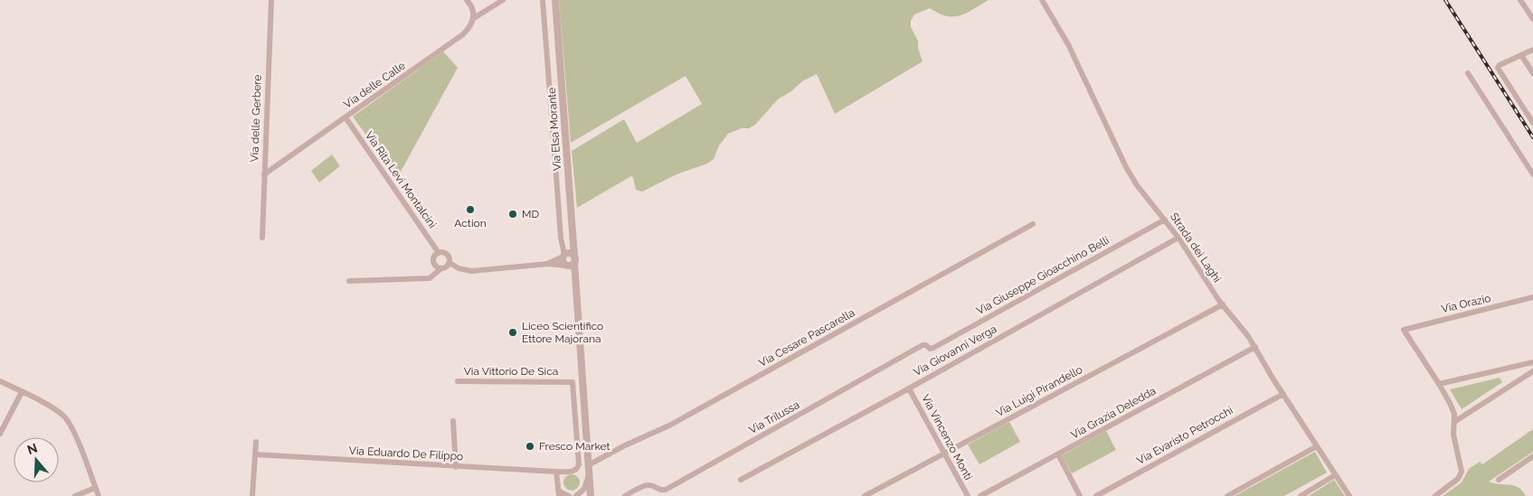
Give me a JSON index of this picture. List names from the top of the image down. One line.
{"streets":{"street":["Via delle Calle","Via delle Gerbere","Via Elsa Morante","Via Rita Levi Montalcini","Strada dei Laghi","Via Giuseppe Gioacchino Belli","Via Orazio","Via Cesare Pascarella","Via Giovanni Verga","Via Vittorio De Sica","Via Luigi Pirandello","Via Grazia Deledda","Via Trilussa","Via Evaristo Petrocchi","Via Vincenzo Monti","Via Eduardo De Filippo"]},"crossings":[["Via delle Calle","Via delle Gerbere"],["Via delle Calle","Via Rita Levi Montalcini"],["Via Elsa Morante","Via Rita Levi Montalcini"],["Via Elsa Morante","Via Cesare Pascarella"],["Strada dei Laghi","Via Giuseppe Gioacchino Belli"],["Strada dei Laghi","Via Giovanni Verga"],["Strada dei Laghi","Via Luigi Pirandello"],["Strada dei Laghi","Via Grazia Deledda"],["Strada dei Laghi","Via Evaristo Petrocchi"],["Via Giuseppe Gioacchino Belli","Via Trilussa"],["Via Giovanni Verga","Via Vincenzo Monti"],["Via Vittorio De Sica","Via Eduardo De Filippo"],["Via Luigi Pirandello","Via Vincenzo Monti"]],"places":["Action","MD","Liceo Scientifico Ettore Majorana","Fresco Market"],"north":"top"}
